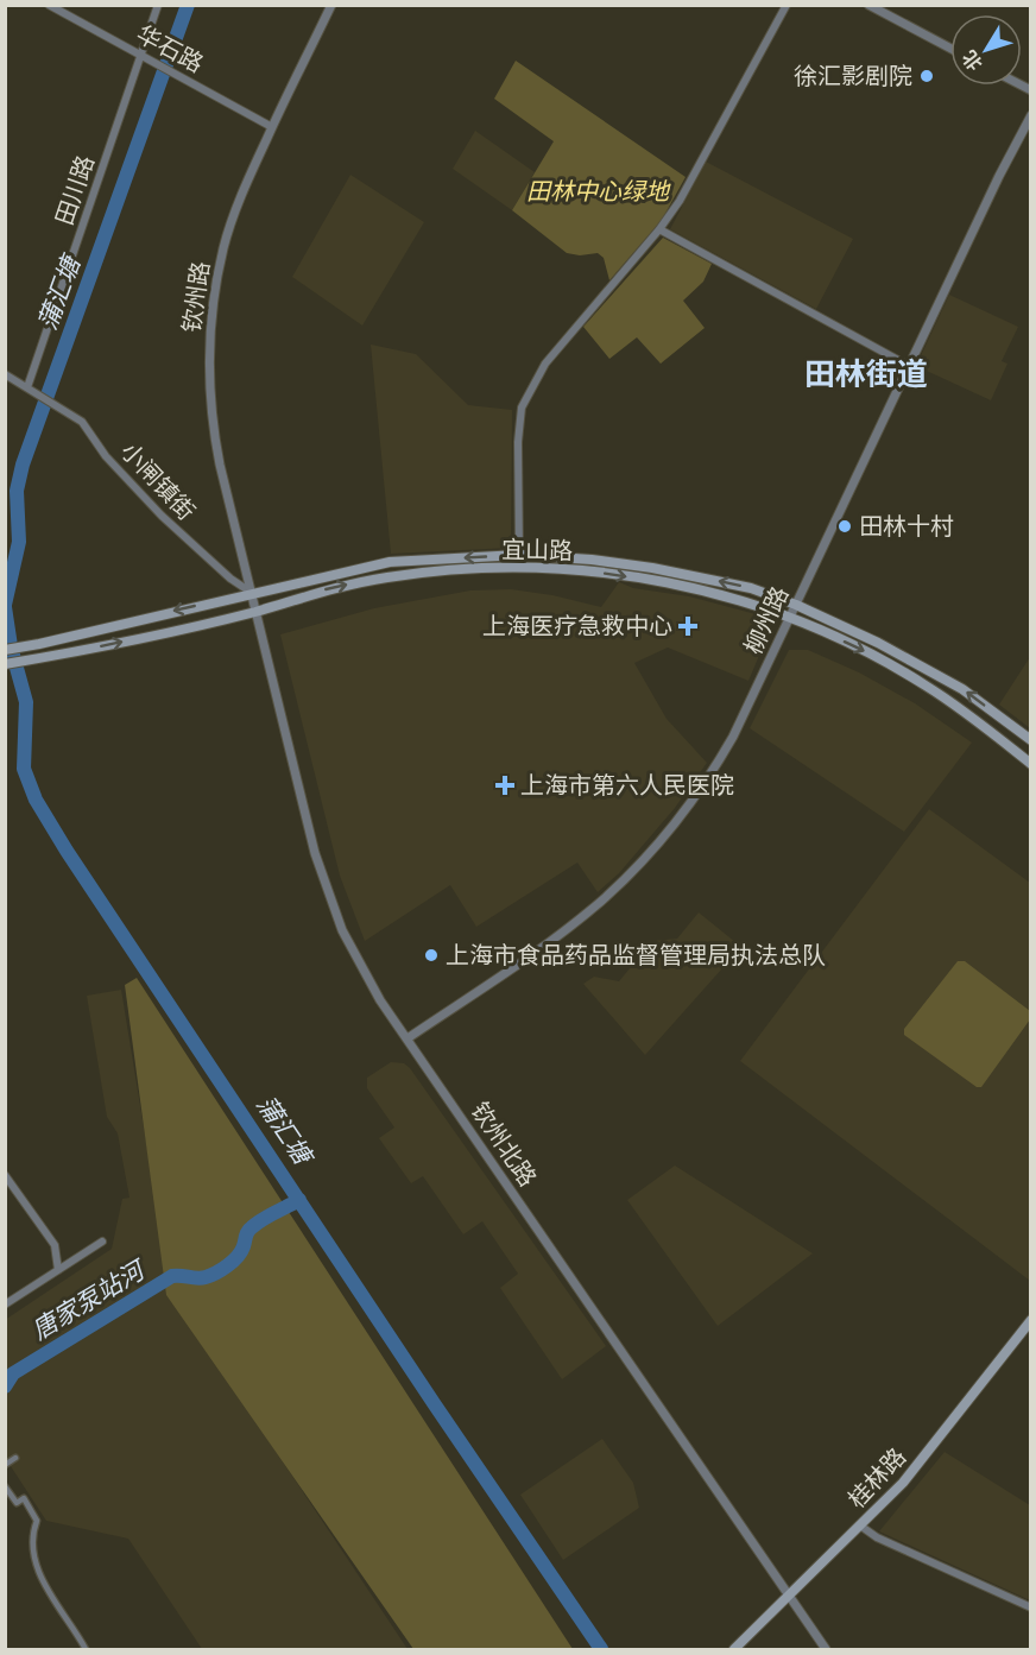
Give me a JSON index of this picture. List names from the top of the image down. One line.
{"streets":{"main road":["宜山路","桂林路"],"street":["华石路","田川路","钦州路","小闸镇街","柳州路","钦州北路"]},"crossings":[["华石路","田川路"],["华石路","钦州路"],["田川路","小闸镇街"],["钦州路","小闸镇街"],["钦州路","宜山路"],["钦州路","钦州北路"],["小闸镇街","宜山路"],["宜山路","柳州路"],["宜山路","钦州北路"],["柳州路","钦州北路"],["钦州北路","桂林路"]],"districts":["田林街道"],"water":["蒲汇塘","唐家泵站河"],"parks":["田林中心绿地"],"places":{"other":["徐汇影剧院","田林十村","上海市食品药品监督管理局执法总队"],"health":["上海医疗急救中心","上海市第六人民医院"]},"north":"bottom left"}
